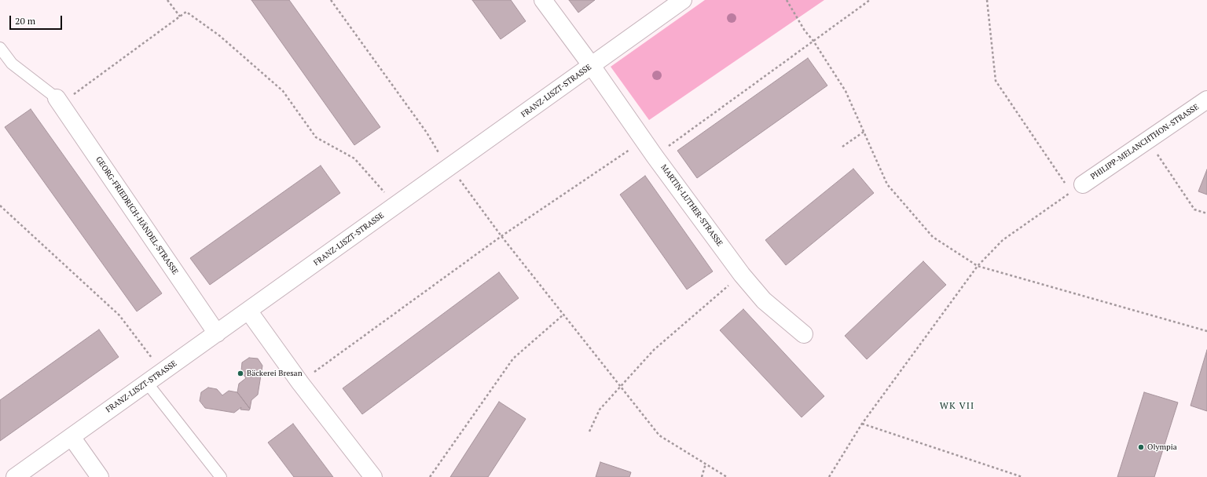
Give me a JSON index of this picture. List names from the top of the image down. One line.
{"streets":{"street":["FRANZ-LISZT-STRASSE","PHILIPP-MELANCHTHON-STRASSE","MARTIN-LUTHER-STRASSE","GEORG-FRIEDRICH-HÄNDEL-STRASSE"]},"crossings":[["FRANZ-LISZT-STRASSE","MARTIN-LUTHER-STRASSE"],["FRANZ-LISZT-STRASSE","GEORG-FRIEDRICH-HÄNDEL-STRASSE"]],"districts":["WK VII"],"places":["Bäckerei Bresan","Olympia"],"scale_bar":"20 m"}
